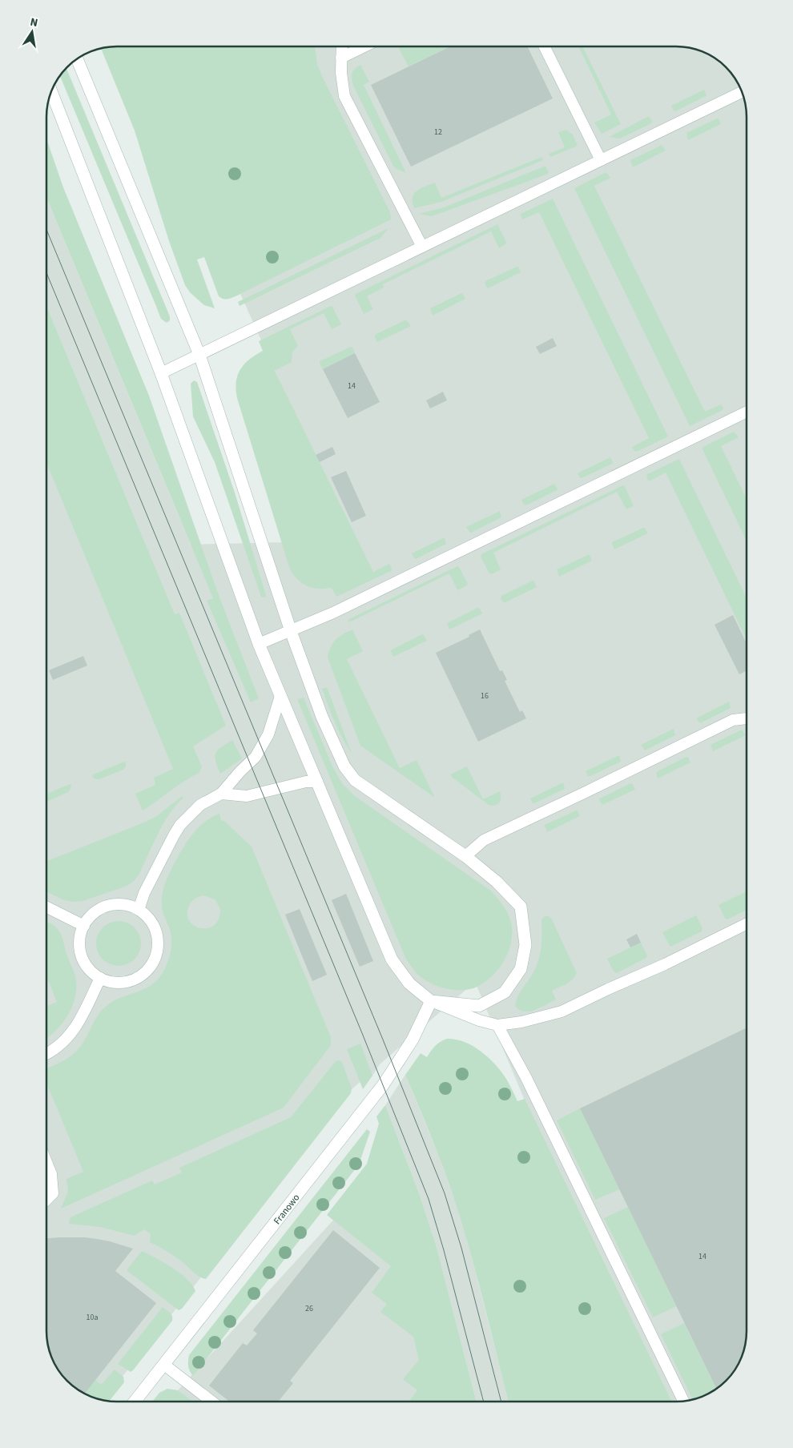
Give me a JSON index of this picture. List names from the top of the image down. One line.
{"streets":{"street":["Franowo"]},"house_numbers":["12","14","16","14","26","10a"],"north":"top"}
